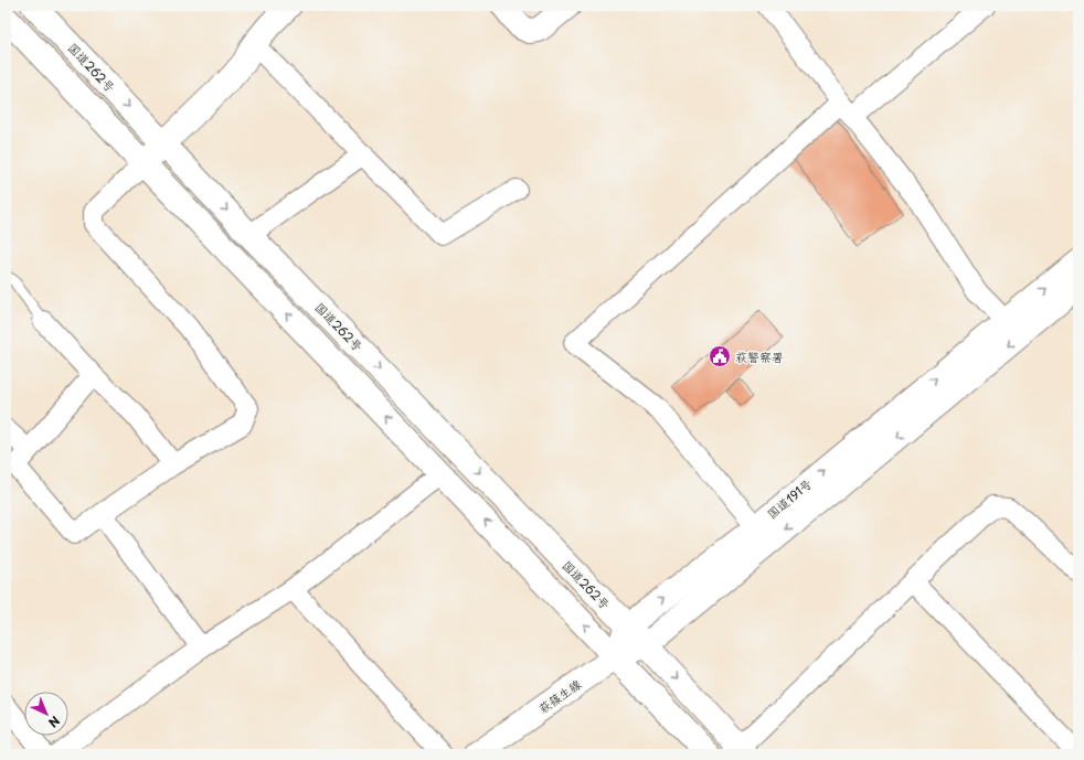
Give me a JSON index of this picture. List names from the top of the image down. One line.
{"streets":{"main road":["国道262号","国道191号","萩篠生線"]},"crossings":[["国道262号","国道191号"],["国道262号","萩篠生線"],["国道191号","萩篠生線"]],"places":{"public building":["萩警察署"]},"north":"bottom right"}
